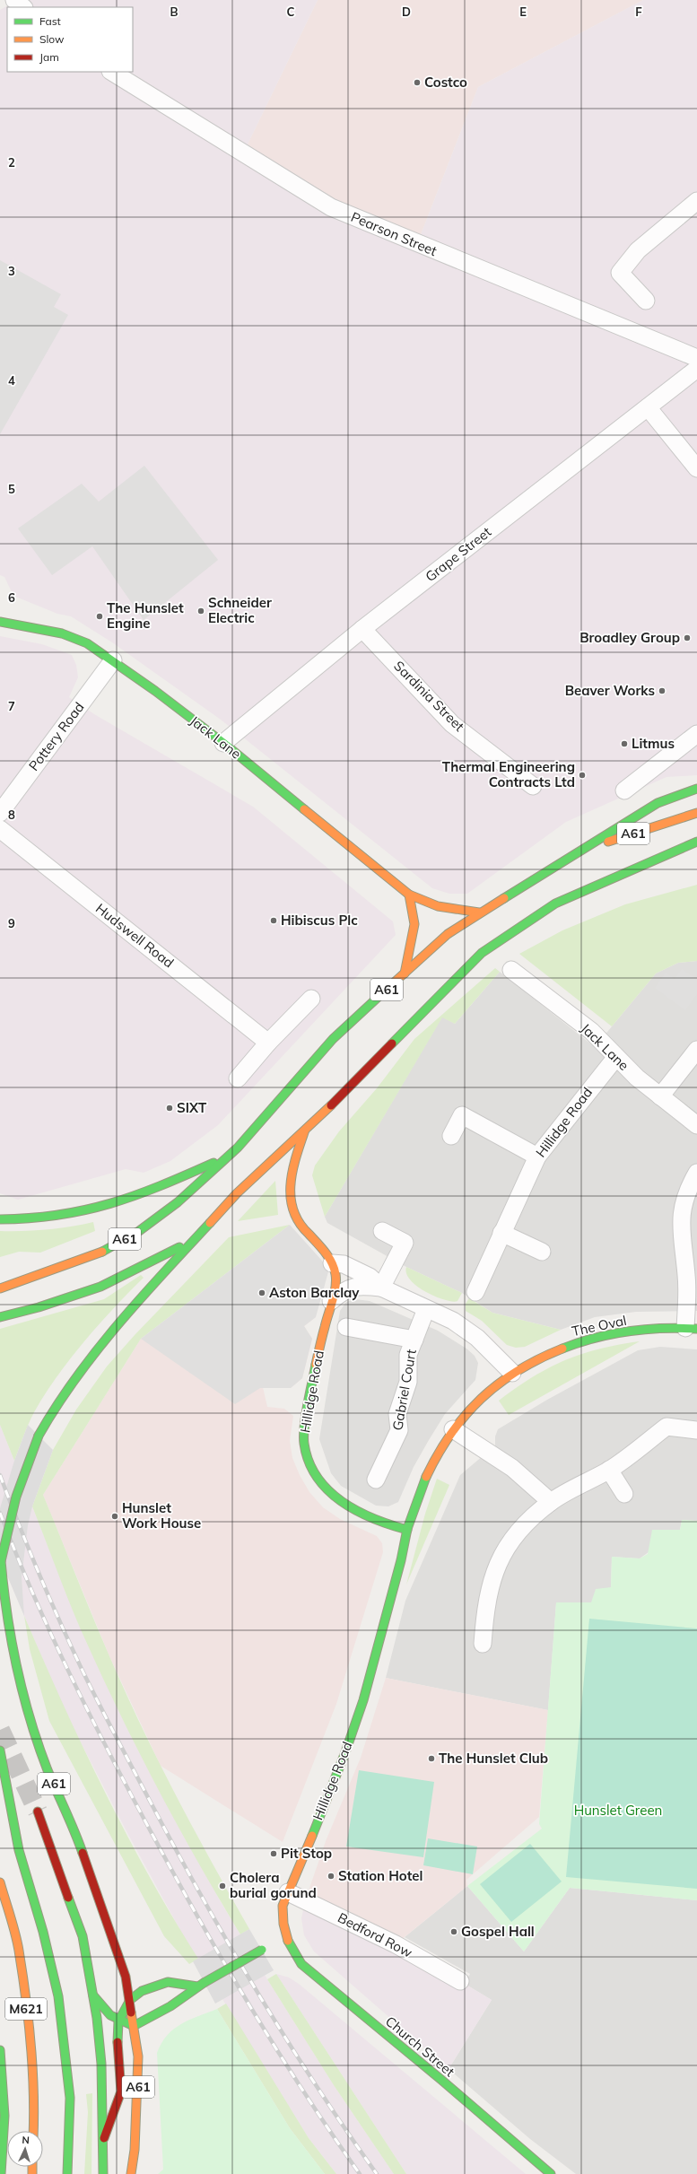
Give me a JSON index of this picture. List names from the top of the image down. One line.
{"streets":{"main road":["Jack Lane","A61","Hillidge Road","The Oval","M621","Church Street"],"street":["Pearson Street","Grape Street","Sardinia Street","Pottery Road","Hudswell Road","Gabriel Court","Bedford Row"]},"crossings":[["Grape Street","Sardinia Street"],["Grape Street","Jack Lane"],["Pottery Road","Jack Lane"],["Jack Lane","A61"],["Jack Lane","Hillidge Road"],["Hillidge Road","The Oval"],["Hillidge Road","Bedford Row"],["Hillidge Road","Church Street"]],"parks":["Hunslet Green"],"places":["Costco","Schneider Electric","The Hunslet Engine","Broadley Group","Beaver Works","Litmus","Thermal Engineering Contracts Ltd","Hibiscus Plc","SIXT","Aston Barclay","Hunslet Work House","The Hunslet Club","Pit Stop","Station Hotel","Cholera burial gorund","Gospel Hall"],"legend":["Fast","Slow","Jam"],"north":"top","grid":{"columns":["B","C","D","E","F"],"rows":["2","3","4","5","6","7","8","9"]}}
